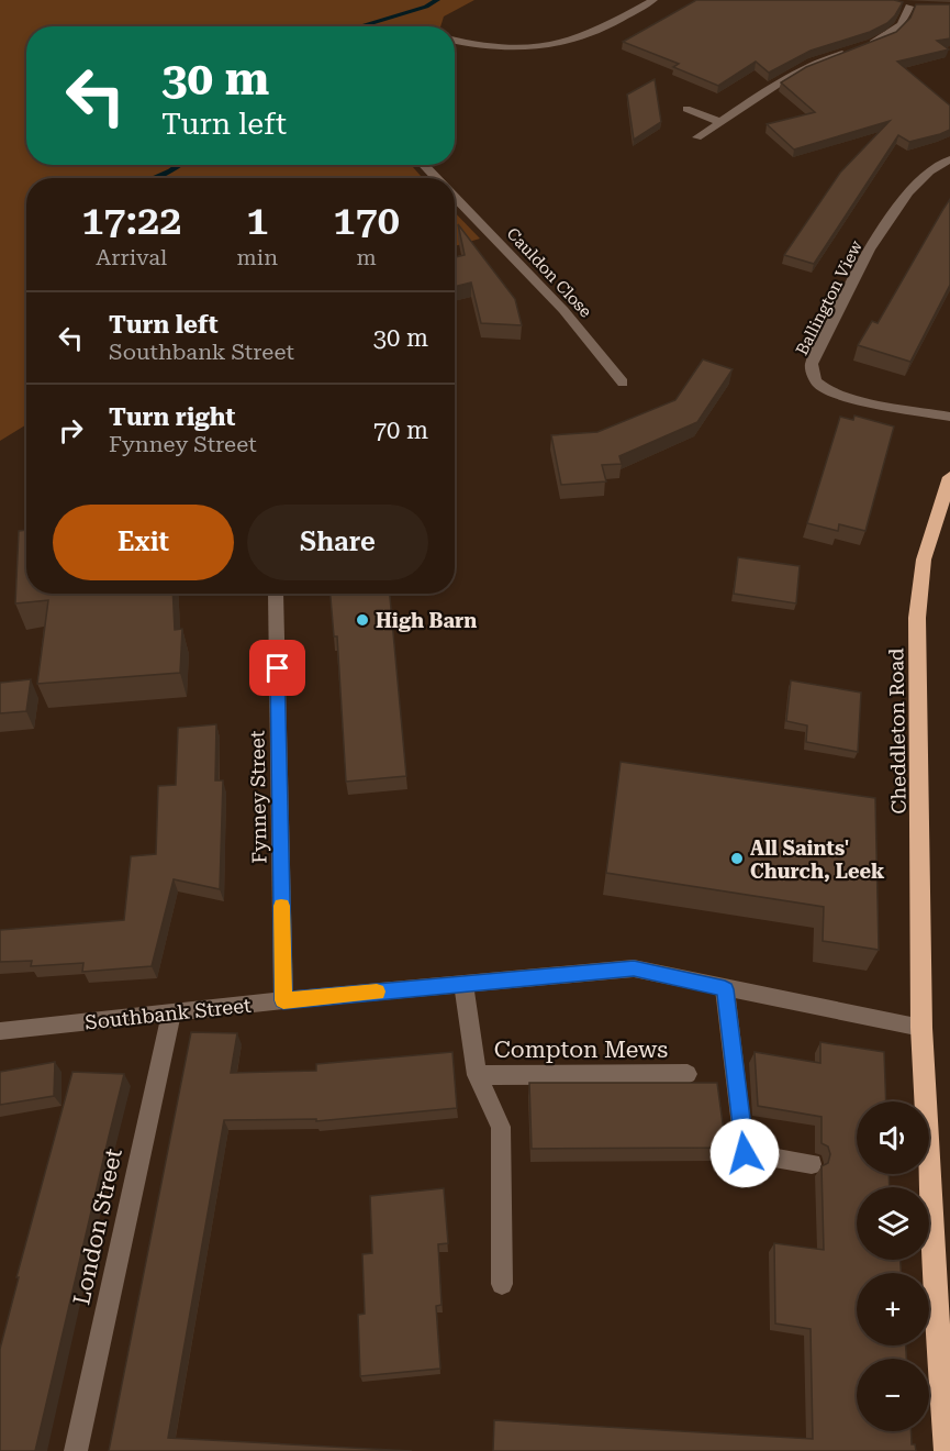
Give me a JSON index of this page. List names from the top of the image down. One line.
{"streets":{"highway":["Cheddleton Road"],"street":["Cauldon Close","Ballington View","Fynney Street","Southbank Street","Compton Mews","London Street"]},"crossings":[["Cheddleton Road","Southbank Street"],["Fynney Street","Southbank Street"],["Southbank Street","Compton Mews"],["Southbank Street","London Street"]],"places":["High Barn","All Saints' Church, Leek"],"page":{"turn":["30 m","Turn left"],"eta":["17:22","Arrival","1","min","170","m"],"list":[{"name":"Turn left","note":"Southbank Street","value":"30 m"},{"name":"Turn right","note":"Fynney Street","value":"70 m"}],"buttons":["Exit","Share"],"map_buttons":["+","−"]}}
